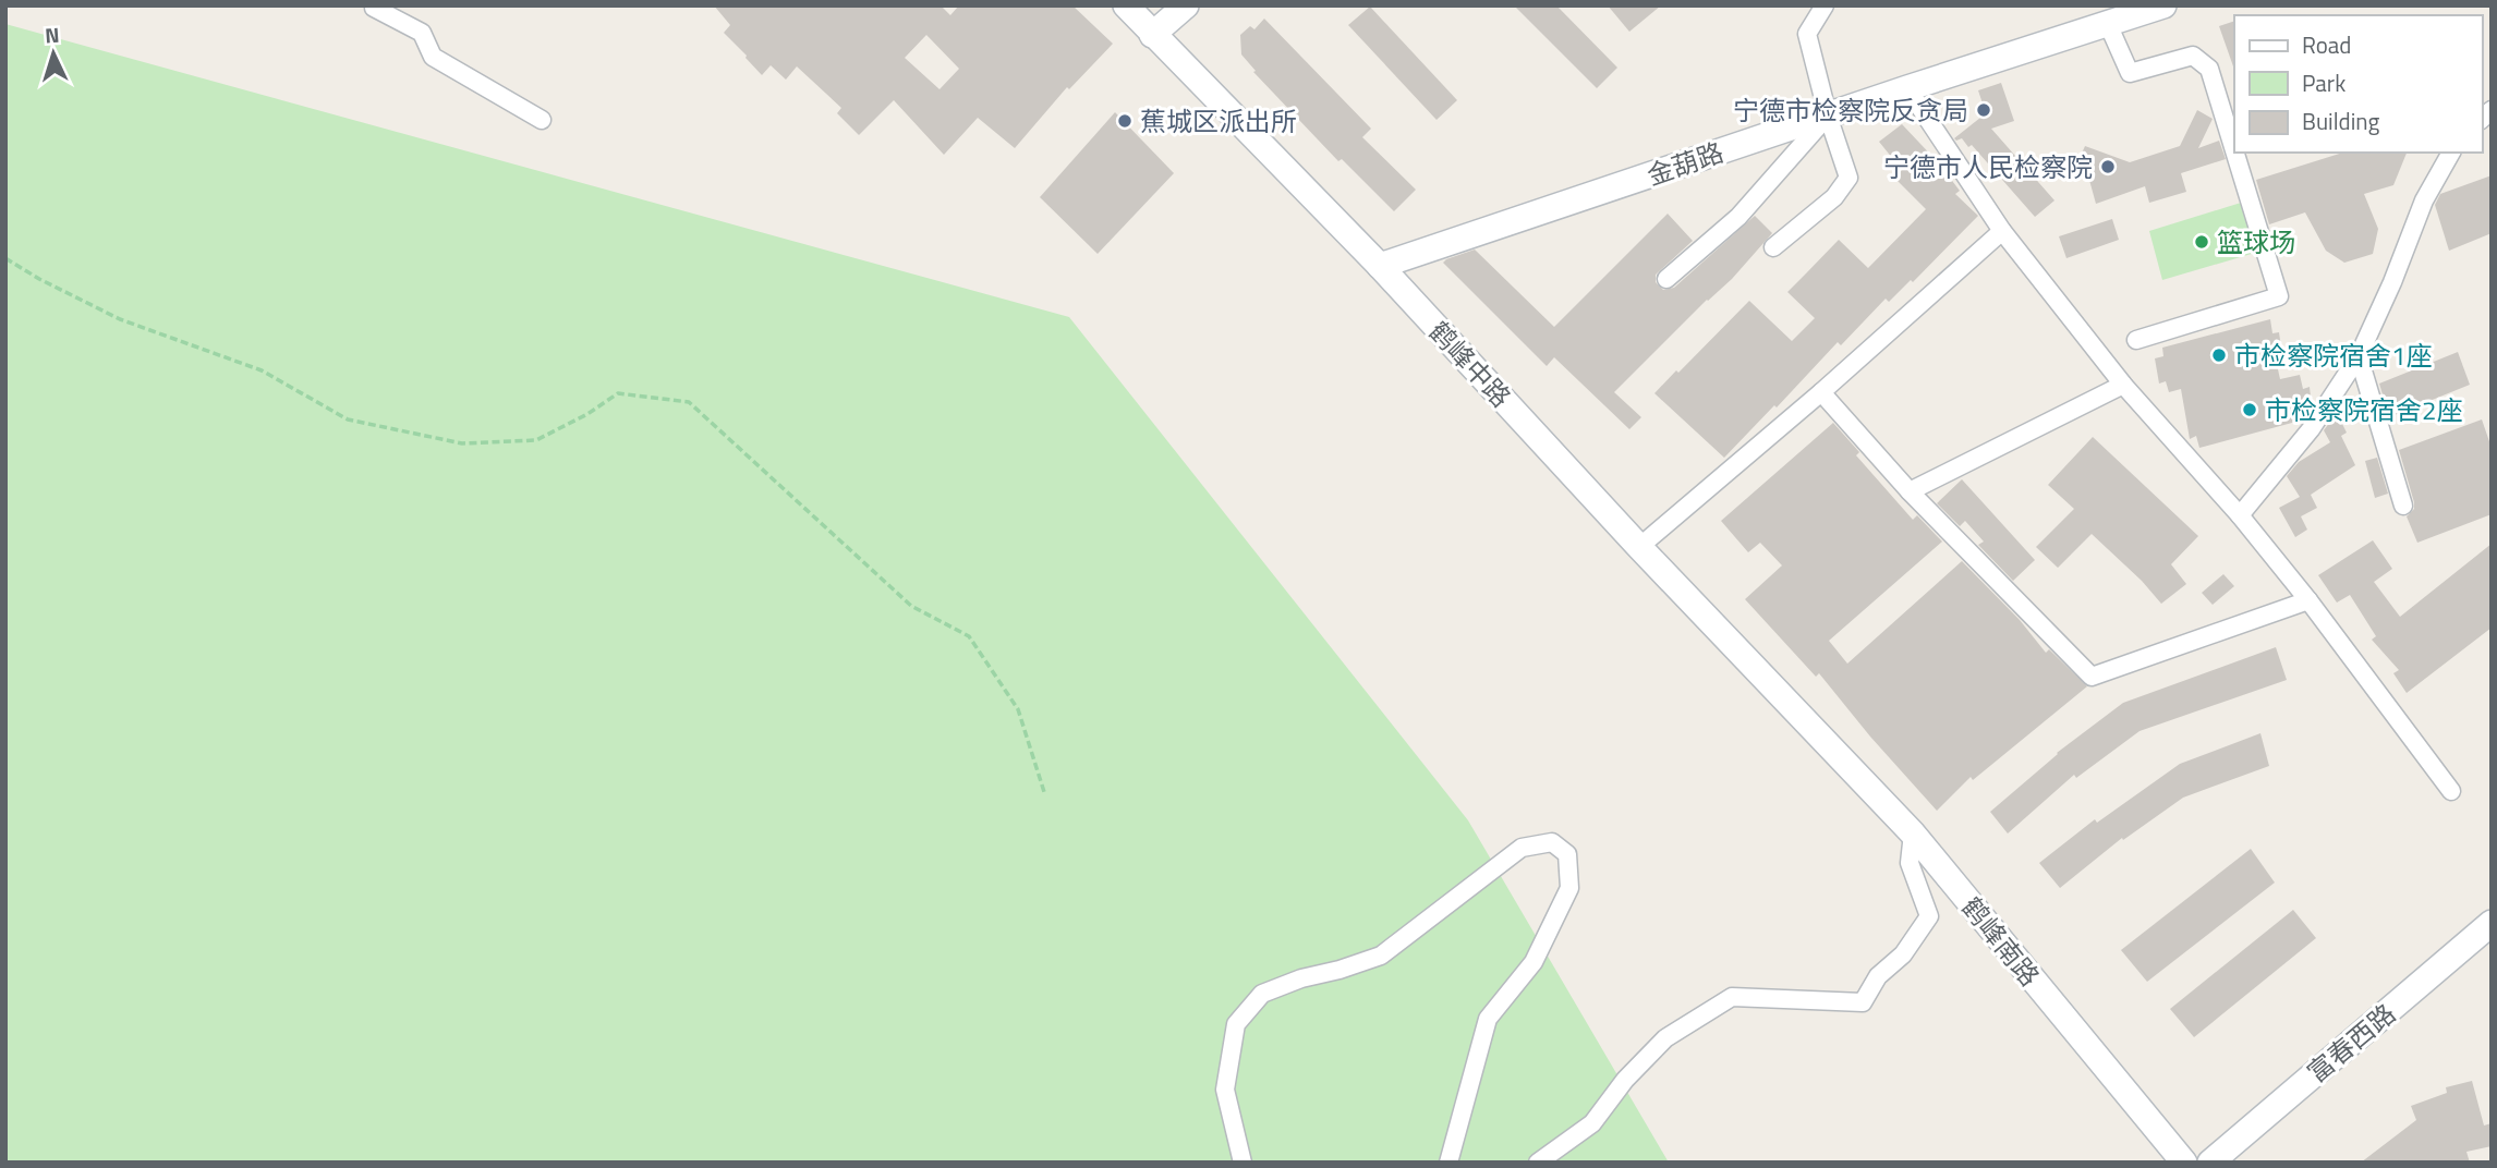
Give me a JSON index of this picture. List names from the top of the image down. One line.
{"streets":{"street":["金葫路","鹤峰中路","鹤峰南路","富春西路"]},"crossings":[["金葫路","鹤峰中路"],["鹤峰中路","鹤峰南路"]],"places":["宁德市检察院反贪局","蕉城区派出所","宁德市人民检察院","篮球场","市检察院宿舍1座","市检察院宿舍2座"],"legend":["Road","Park","Building"],"north":"top"}
